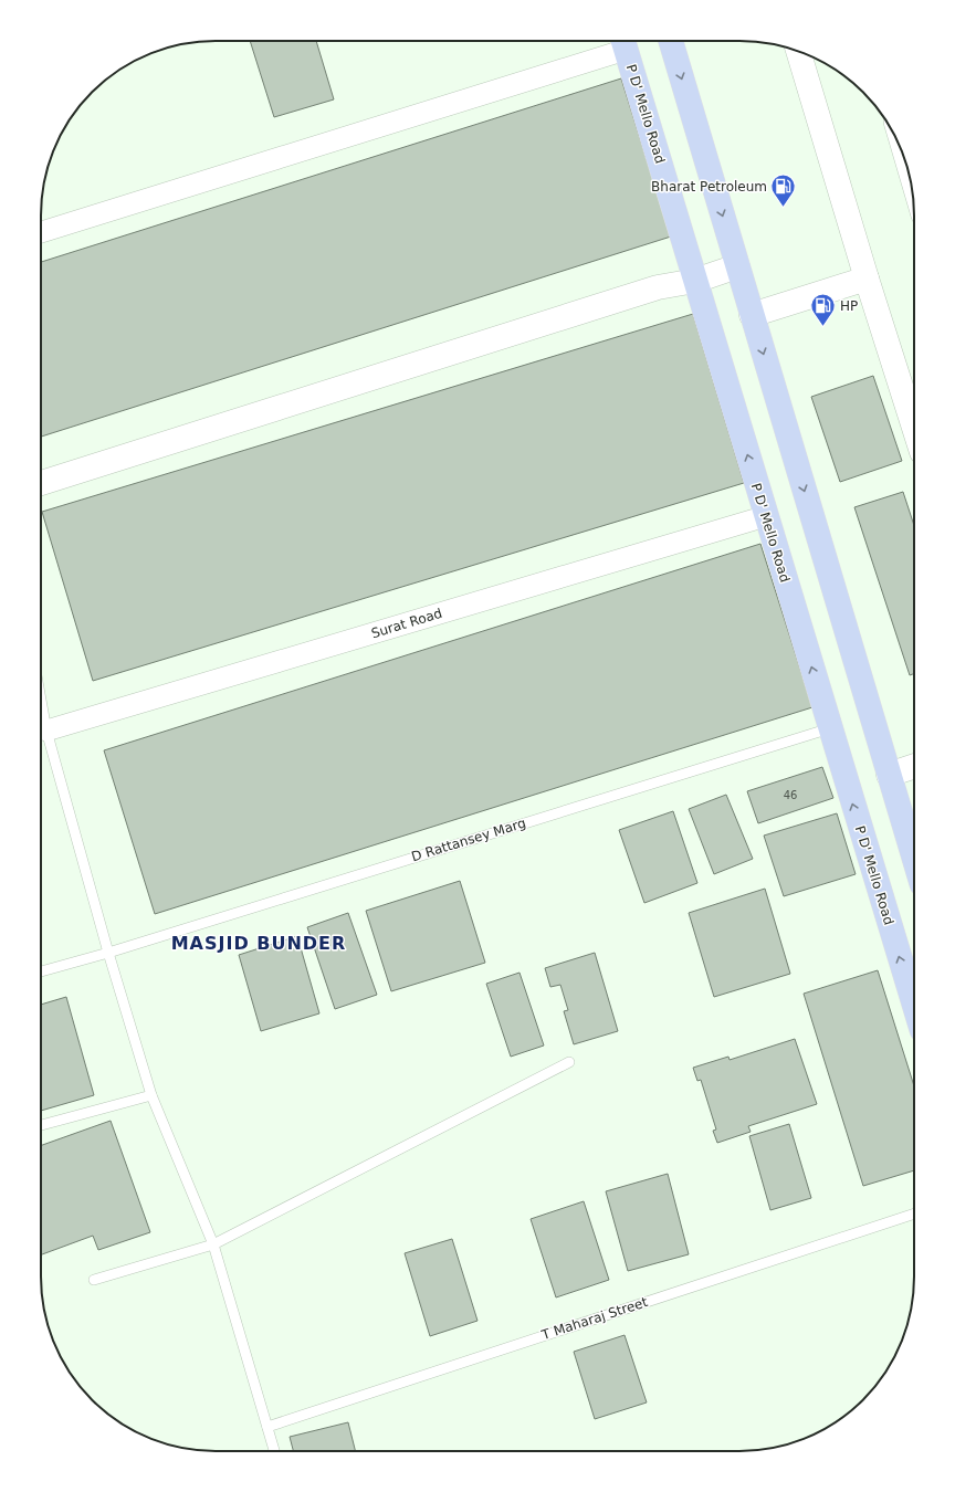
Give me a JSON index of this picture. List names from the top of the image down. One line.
{"streets":{"main road":["P D' Mello Road"],"street":["Surat Road"],"lane":["D Rattansey Marg","T Maharaj Street"]},"crossings":[["P D' Mello Road","Surat Road"],["P D' Mello Road","D Rattansey Marg"]],"districts":["MASJID BUNDER"],"places":{"fuel station":["Bharat Petroleum","HP"]},"house_numbers":["46"]}
